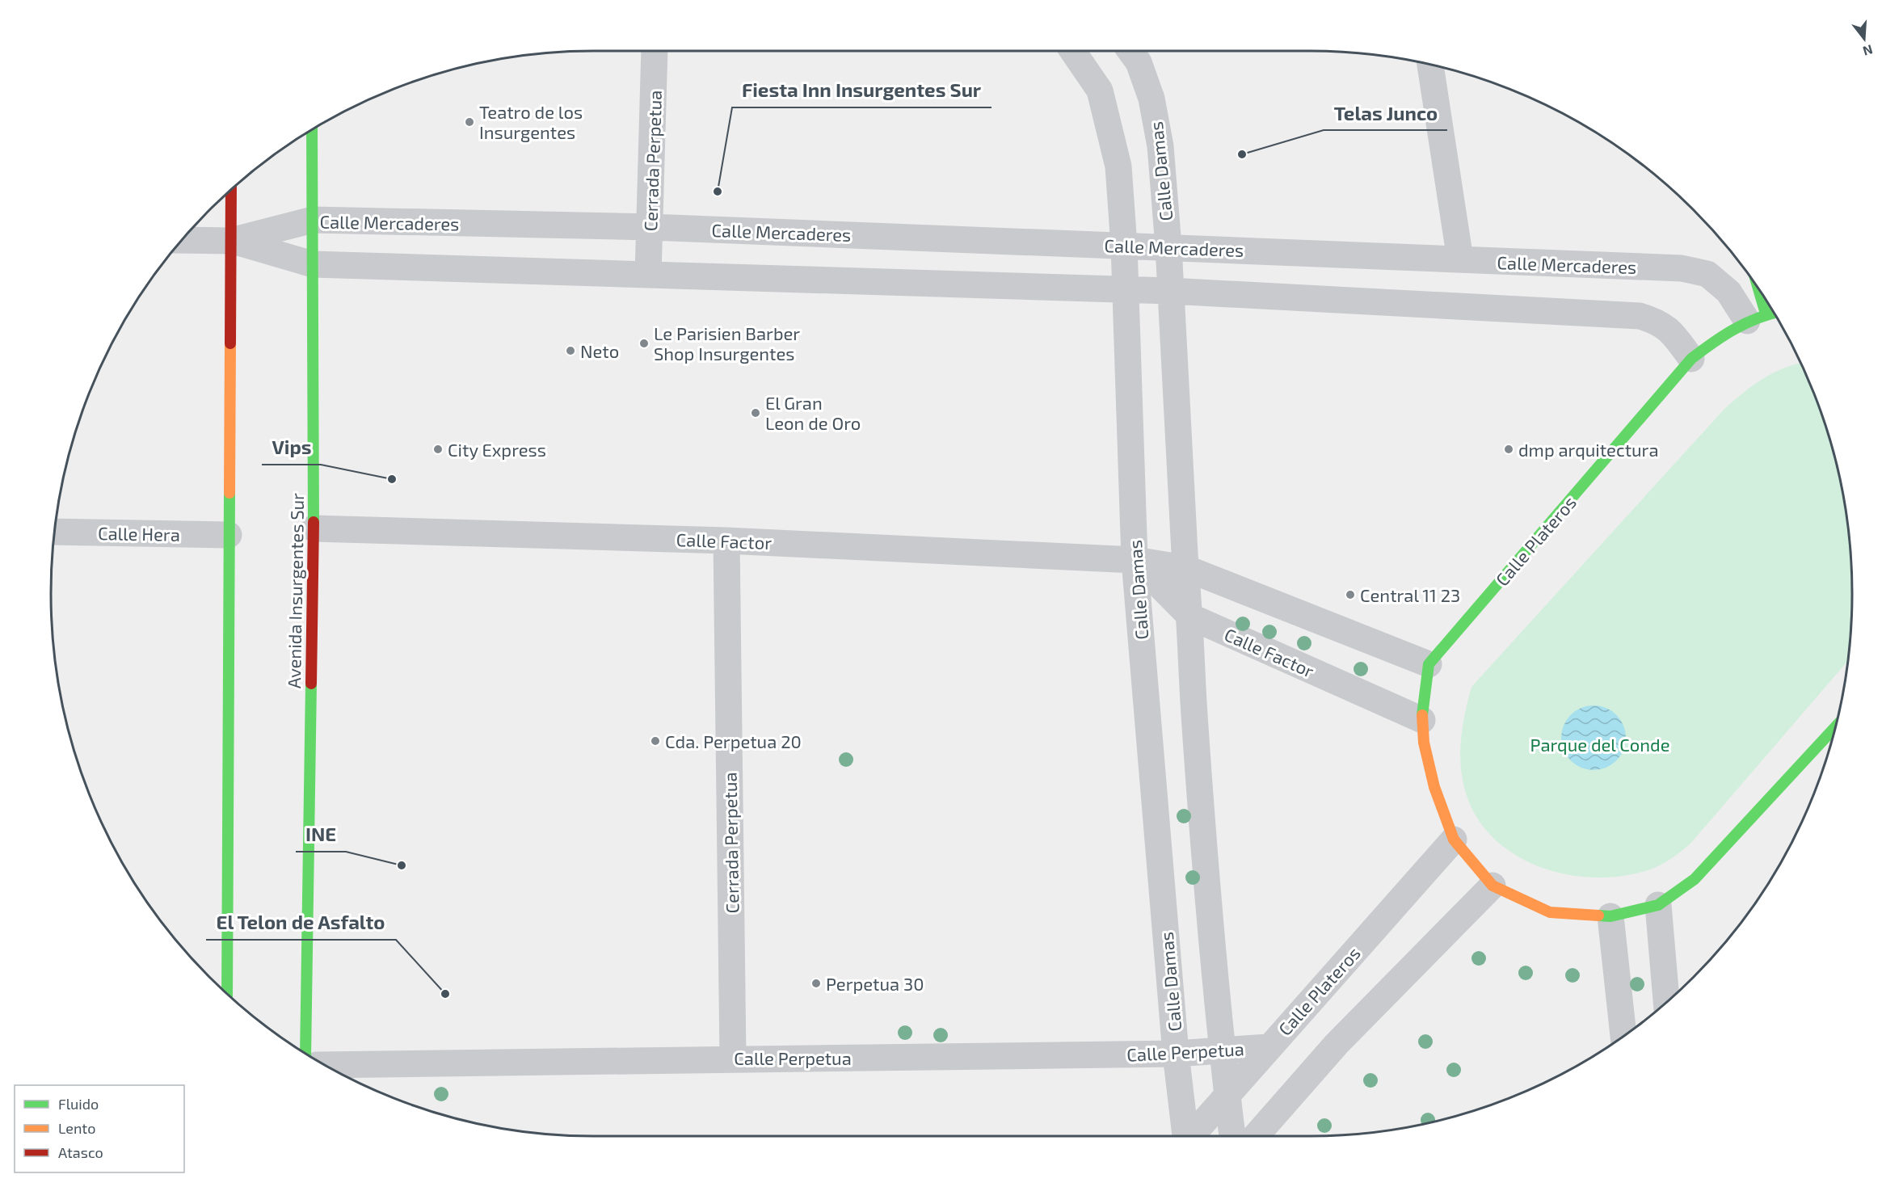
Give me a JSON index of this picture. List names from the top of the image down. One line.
{"streets":{"main road":["Calle Plateros","Avenida Insurgentes Sur"],"street":["Cerrada Perpetua","Calle Damas","Calle Mercaderes","Calle Hera","Calle Factor","Calle Perpetua"]},"crossings":[["Cerrada Perpetua","Calle Mercaderes"],["Cerrada Perpetua","Calle Factor"],["Cerrada Perpetua","Calle Perpetua"],["Calle Damas","Calle Mercaderes"],["Calle Damas","Calle Factor"],["Calle Damas","Calle Plateros"],["Calle Damas","Calle Perpetua"],["Calle Mercaderes","Calle Plateros"],["Calle Mercaderes","Avenida Insurgentes Sur"],["Calle Factor","Calle Plateros"],["Calle Factor","Avenida Insurgentes Sur"],["Calle Plateros","Calle Perpetua"]],"parks":["Parque del Conde"],"places":["Teatro de los Insurgentes","Telas Junco","Fiesta Inn Insurgentes Sur","Le Parisien Barber Shop Insurgentes","Neto","El Gran Leon de Oro","City Express","dmp arquitectura","Vips","Central 11 23","Cda. Perpetua 20","INE","Perpetua 30","El Telon de Asfalto"],"legend":["Fluido","Lento","Atasco"],"north":"bottom"}
